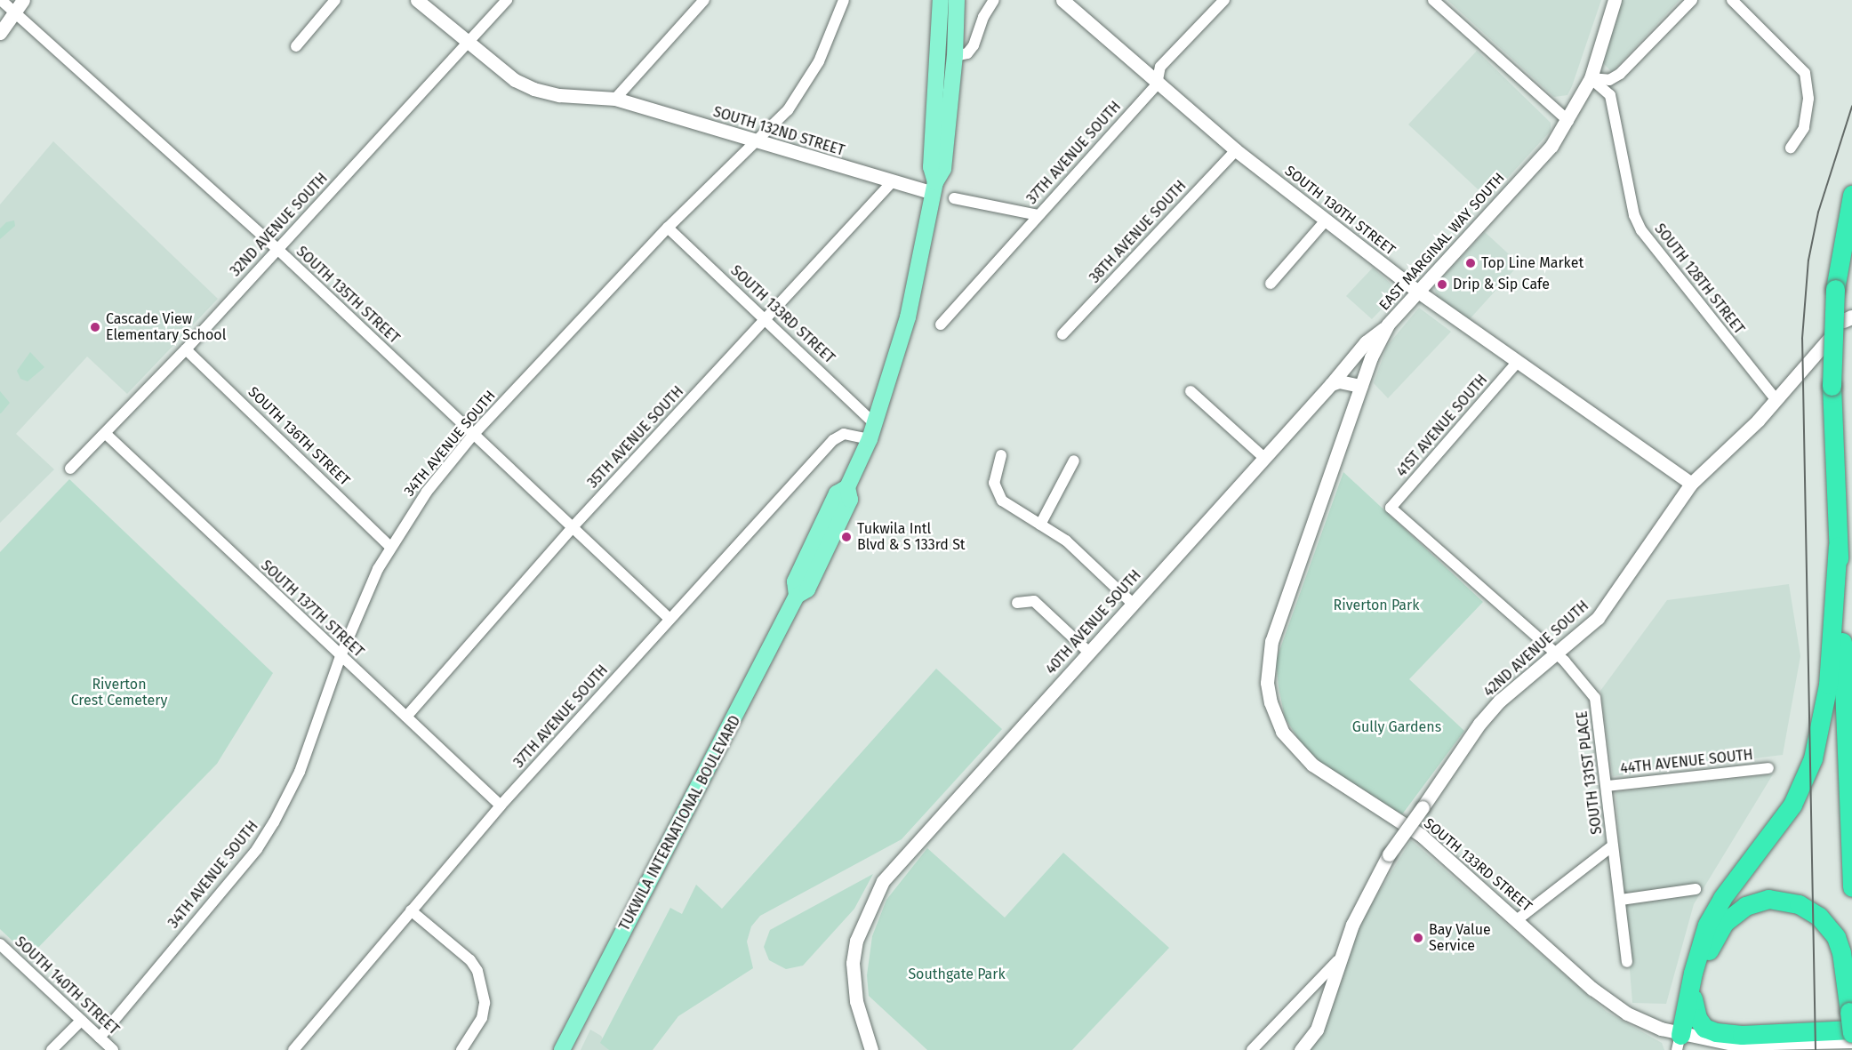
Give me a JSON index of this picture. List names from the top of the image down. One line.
{"streets":{"main road":["TUKWILA INTERNATIONAL BOULEVARD"],"street":["SOUTH 132ND STREET","37TH AVENUE SOUTH","SOUTH 130TH STREET","32ND AVENUE SOUTH","38TH AVENUE SOUTH","EAST MARGINAL WAY SOUTH","SOUTH 128TH STREET","SOUTH 135TH STREET","SOUTH 133RD STREET","41ST AVENUE SOUTH","SOUTH 136TH STREET","35TH AVENUE SOUTH","34TH AVENUE SOUTH","SOUTH 137TH STREET","40TH AVENUE SOUTH","42ND AVENUE SOUTH","44TH AVENUE SOUTH","SOUTH 131ST PLACE","SOUTH 140TH STREET"]},"crossings":[["SOUTH 132ND STREET","35TH AVENUE SOUTH"],["SOUTH 132ND STREET","34TH AVENUE SOUTH"],["SOUTH 132ND STREET","TUKWILA INTERNATIONAL BOULEVARD"],["37TH AVENUE SOUTH","SOUTH 130TH STREET"],["37TH AVENUE SOUTH","SOUTH 135TH STREET"],["37TH AVENUE SOUTH","SOUTH 137TH STREET"],["37TH AVENUE SOUTH","TUKWILA INTERNATIONAL BOULEVARD"],["SOUTH 130TH STREET","38TH AVENUE SOUTH"],["SOUTH 130TH STREET","EAST MARGINAL WAY SOUTH"],["SOUTH 130TH STREET","41ST AVENUE SOUTH"],["SOUTH 130TH STREET","42ND AVENUE SOUTH"],["32ND AVENUE SOUTH","SOUTH 135TH STREET"],["32ND AVENUE SOUTH","SOUTH 136TH STREET"],["32ND AVENUE SOUTH","SOUTH 137TH STREET"],["EAST MARGINAL WAY SOUTH","SOUTH 128TH STREET"],["EAST MARGINAL WAY SOUTH","SOUTH 133RD STREET"],["EAST MARGINAL WAY SOUTH","40TH AVENUE SOUTH"],["SOUTH 128TH STREET","42ND AVENUE SOUTH"],["SOUTH 135TH STREET","35TH AVENUE SOUTH"],["SOUTH 135TH STREET","34TH AVENUE SOUTH"],["SOUTH 133RD STREET","35TH AVENUE SOUTH"],["SOUTH 133RD STREET","34TH AVENUE SOUTH"],["SOUTH 133RD STREET","TUKWILA INTERNATIONAL BOULEVARD"],["41ST AVENUE SOUTH","SOUTH 131ST PLACE"],["SOUTH 136TH STREET","34TH AVENUE SOUTH"],["35TH AVENUE SOUTH","SOUTH 137TH STREET"],["34TH AVENUE SOUTH","SOUTH 137TH STREET"],["34TH AVENUE SOUTH","SOUTH 140TH STREET"],["42ND AVENUE SOUTH","SOUTH 131ST PLACE"],["44TH AVENUE SOUTH","SOUTH 131ST PLACE"]],"parks":["Riverton Park","Riverton Crest Cemetery","Gully Gardens","Southgate Park"],"places":["Top Line Market","Drip & Sip Cafe","Cascade View Elementary School","Tukwila Intl Blvd & S 133rd St","Bay Value Service"]}
